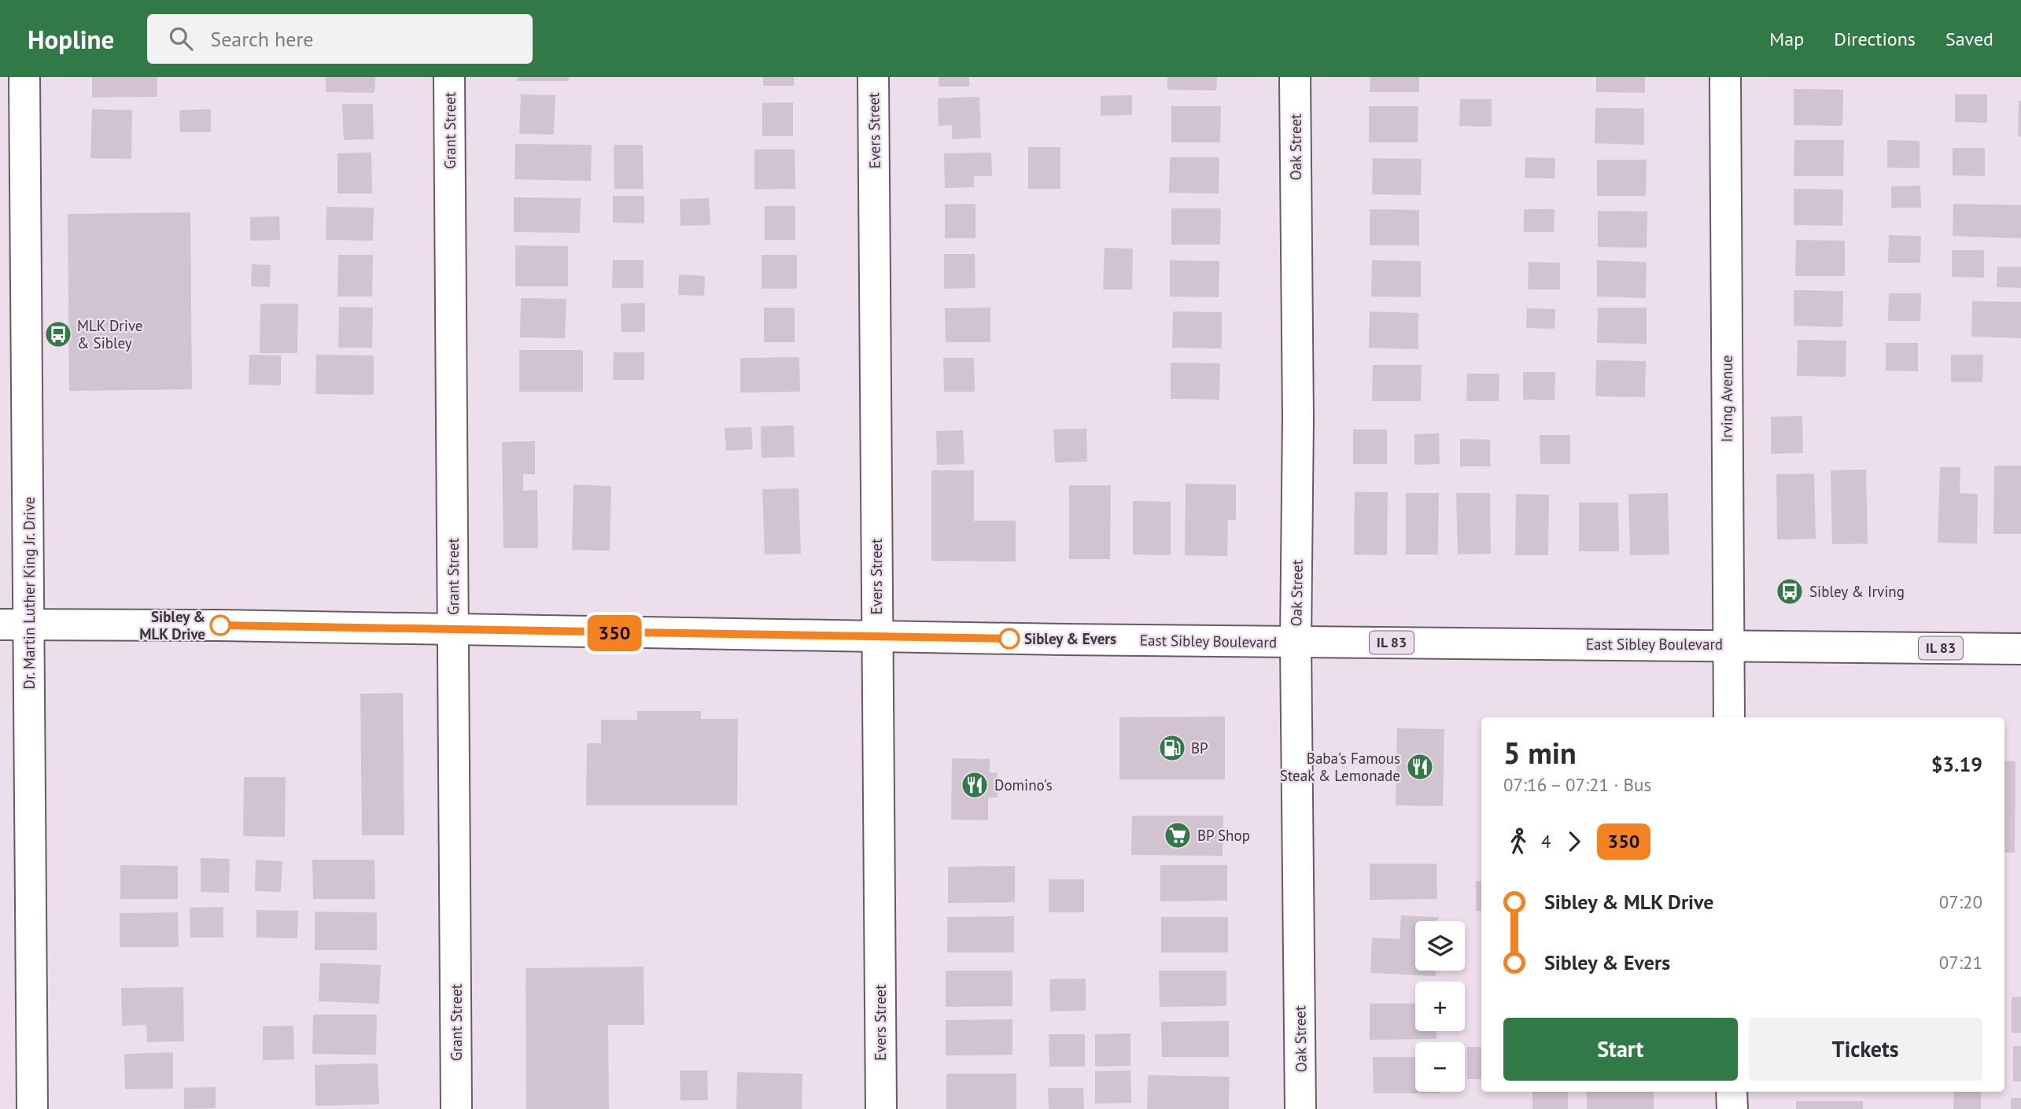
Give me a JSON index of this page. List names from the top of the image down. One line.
{"streets":{"street":["Grant Street","Evers Street","Oak Street","Irving Avenue","Dr. Martin Luther King Jr. Drive","East Sibley Boulevard","IL 83"]},"crossings":[["Grant Street","East Sibley Boulevard"],["Evers Street","East Sibley Boulevard"],["Oak Street","East Sibley Boulevard"],["Irving Avenue","East Sibley Boulevard"],["Dr. Martin Luther King Jr. Drive","East Sibley Boulevard"]],"places":{"bus stop":["MLK Drive & Sibley","Sibley & Irving"],"other":["Sibley & MLK Drive","Sibley & Evers"],"fuel station":["BP"],"restaurant":["Baba's Famous Steak & Lemonade","Domino's"],"supermarket":["BP Shop"]},"lines":["bus line 350"],"page":{"header":"Hopline","search":"Search here","nav":["Map","Directions","Saved"],"on_map":"350","heading":["5 min","07:16 – 07:21 · Bus","$3.19"],"legs":["4","350"],"list":[{"name":"Sibley & MLK Drive","value":"07:20"},{"name":"Sibley & Evers","value":"07:21"}],"map_buttons":["+","−"],"buttons":["Start","Tickets"]}}
